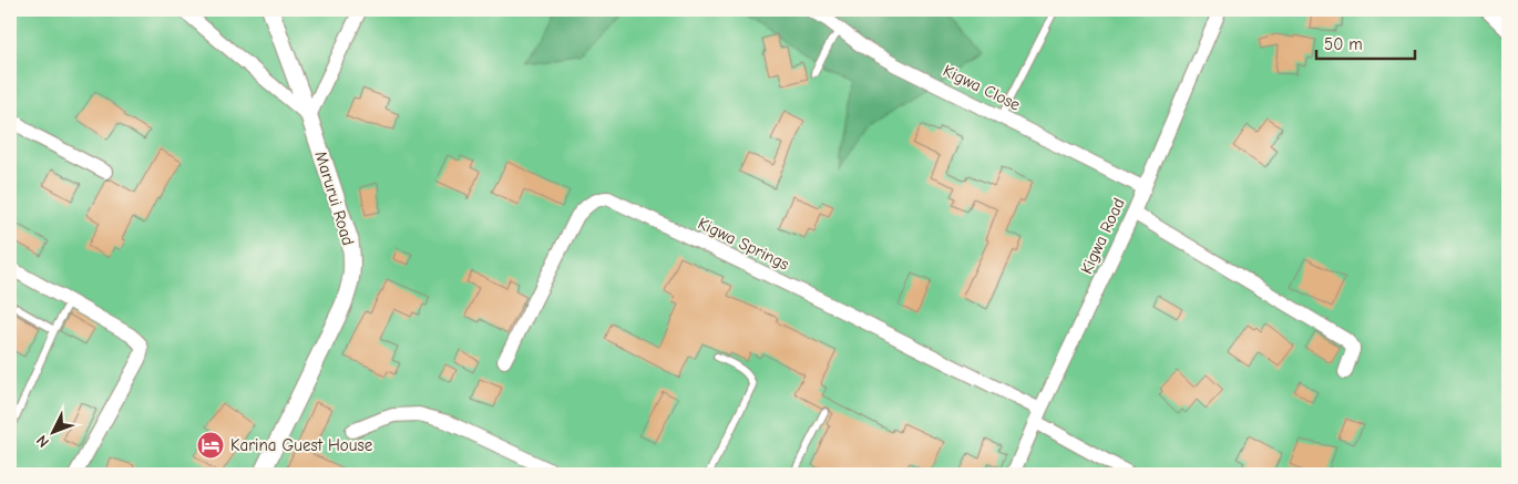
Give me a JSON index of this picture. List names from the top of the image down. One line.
{"streets":{"street":["Kigwa Close","Marurui Road","Kigwa Road","Kigwa Springs"]},"crossings":[["Kigwa Close","Kigwa Road"],["Kigwa Road","Kigwa Springs"]],"places":{"hotel":["Karina Guest House"]},"scale_bar":"50 m","north":"bottom left"}
